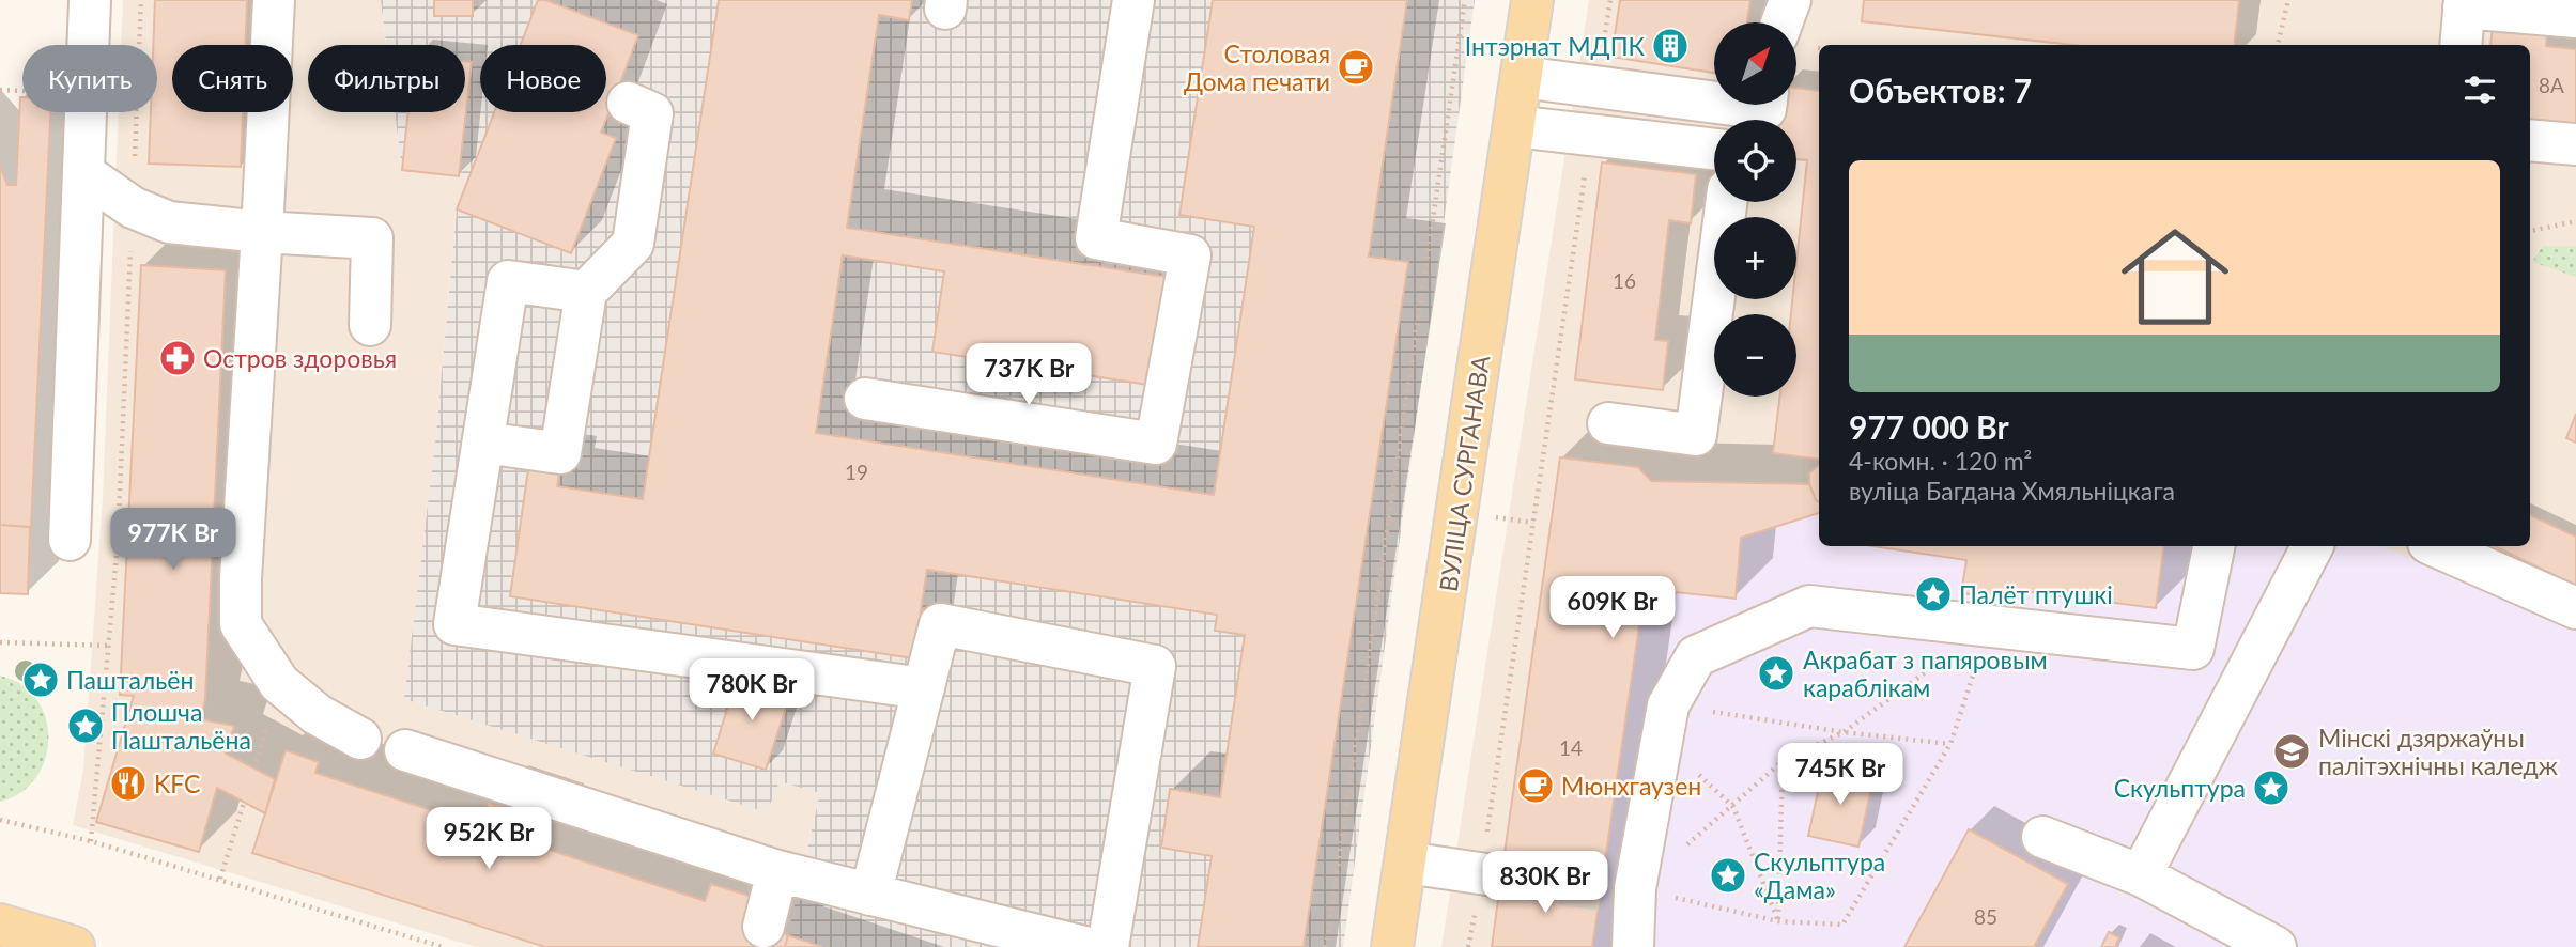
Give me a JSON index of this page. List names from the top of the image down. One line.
{"streets":{"main road":["ВУЛІЦА СУРГАНАВА"]},"places":{"building":["Інтэрнат МДПК"],"cafe":["Столовая Дома печати","Мюнхгаузен"],"pharmacy":["Остров здоровья"],"place":["Палёт птушкі","Акрабат з папяровым караблікам","Паштальён","Плошча Паштальёна","Скульптура","Скульптура «Дама»"],"school or university":["Мінскі дзяржаўны палітэхнічны каледж"],"restaurant":["KFC"]},"house_numbers":["8А","16","19","14","85"],"north":"top right","page":{"map_buttons":["+","−"],"chip":["Купить","Снять","Фильтры","Новое"],"heading":"Объектов: 7","list":[{"name":"977 000 Br","note":"4-комн. · 120 m² · вуліца Багдана Хмяльніцкага"}],"price":["737K Br","977K Br","609K Br","780K Br","745K Br","952K Br","830K Br"]}}
